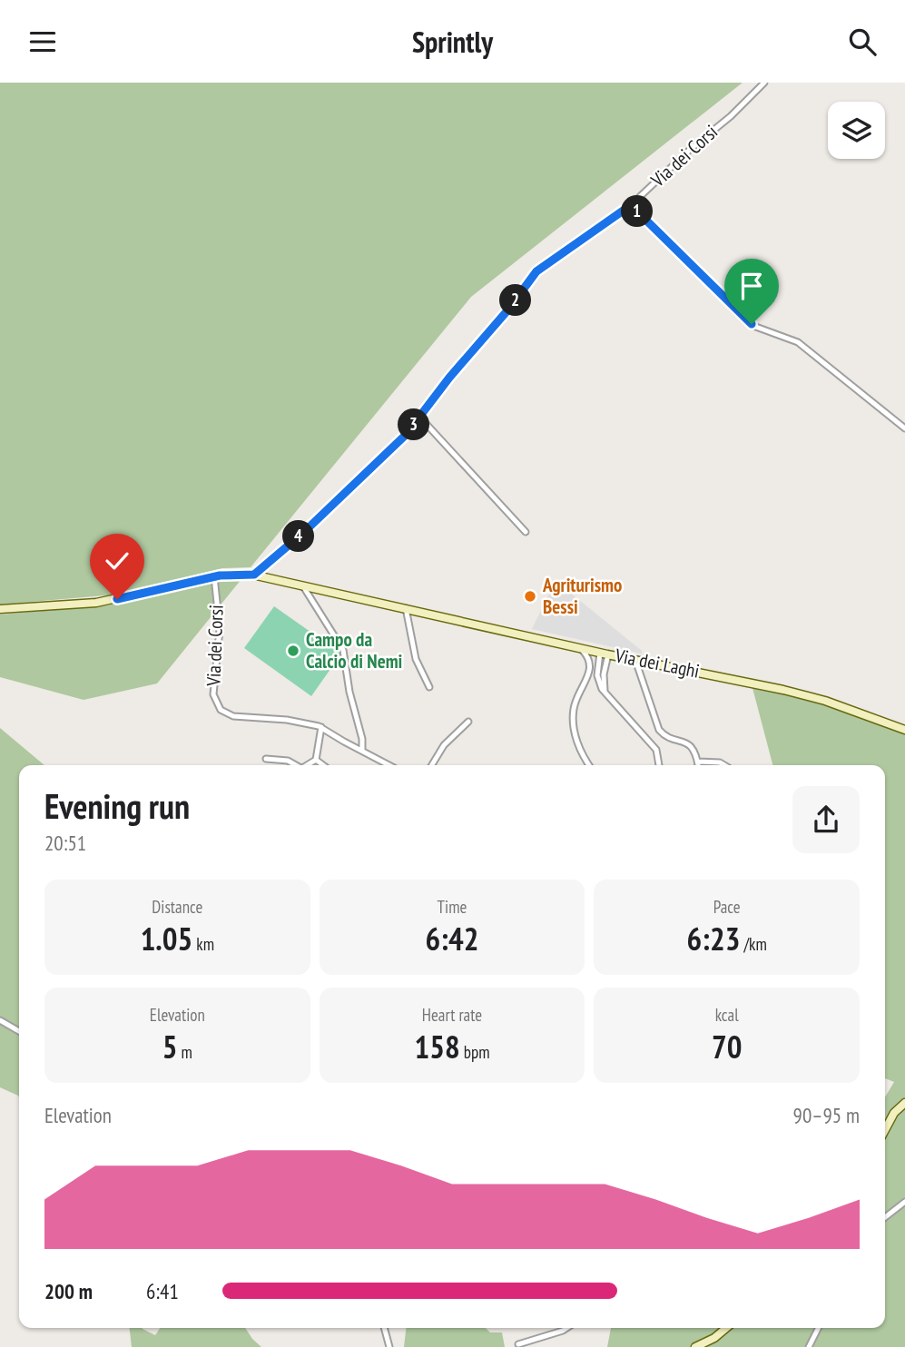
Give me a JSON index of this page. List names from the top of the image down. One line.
{"streets":{"main road":["Via dei Laghi"],"street":["Via dei Corsi"]},"crossings":[["Via dei Corsi","Via dei Laghi"]],"places":["Agriturismo Bessi","Campo da Calcio di Nemi"],"page":{"header":"Sprintly","pins":["1","2","3","4"],"heading":["Evening run","20:51"],"stats":[["Distance","1.05 km"],["Time","6:42"],["Pace","6:23 /km"],["Elevation","5 m"],["Heart rate","158 bpm"],["kcal","70"]],"chart":["Elevation","90–95 m"],"list":[{"name":"200 m","note":"6:41"}]}}
